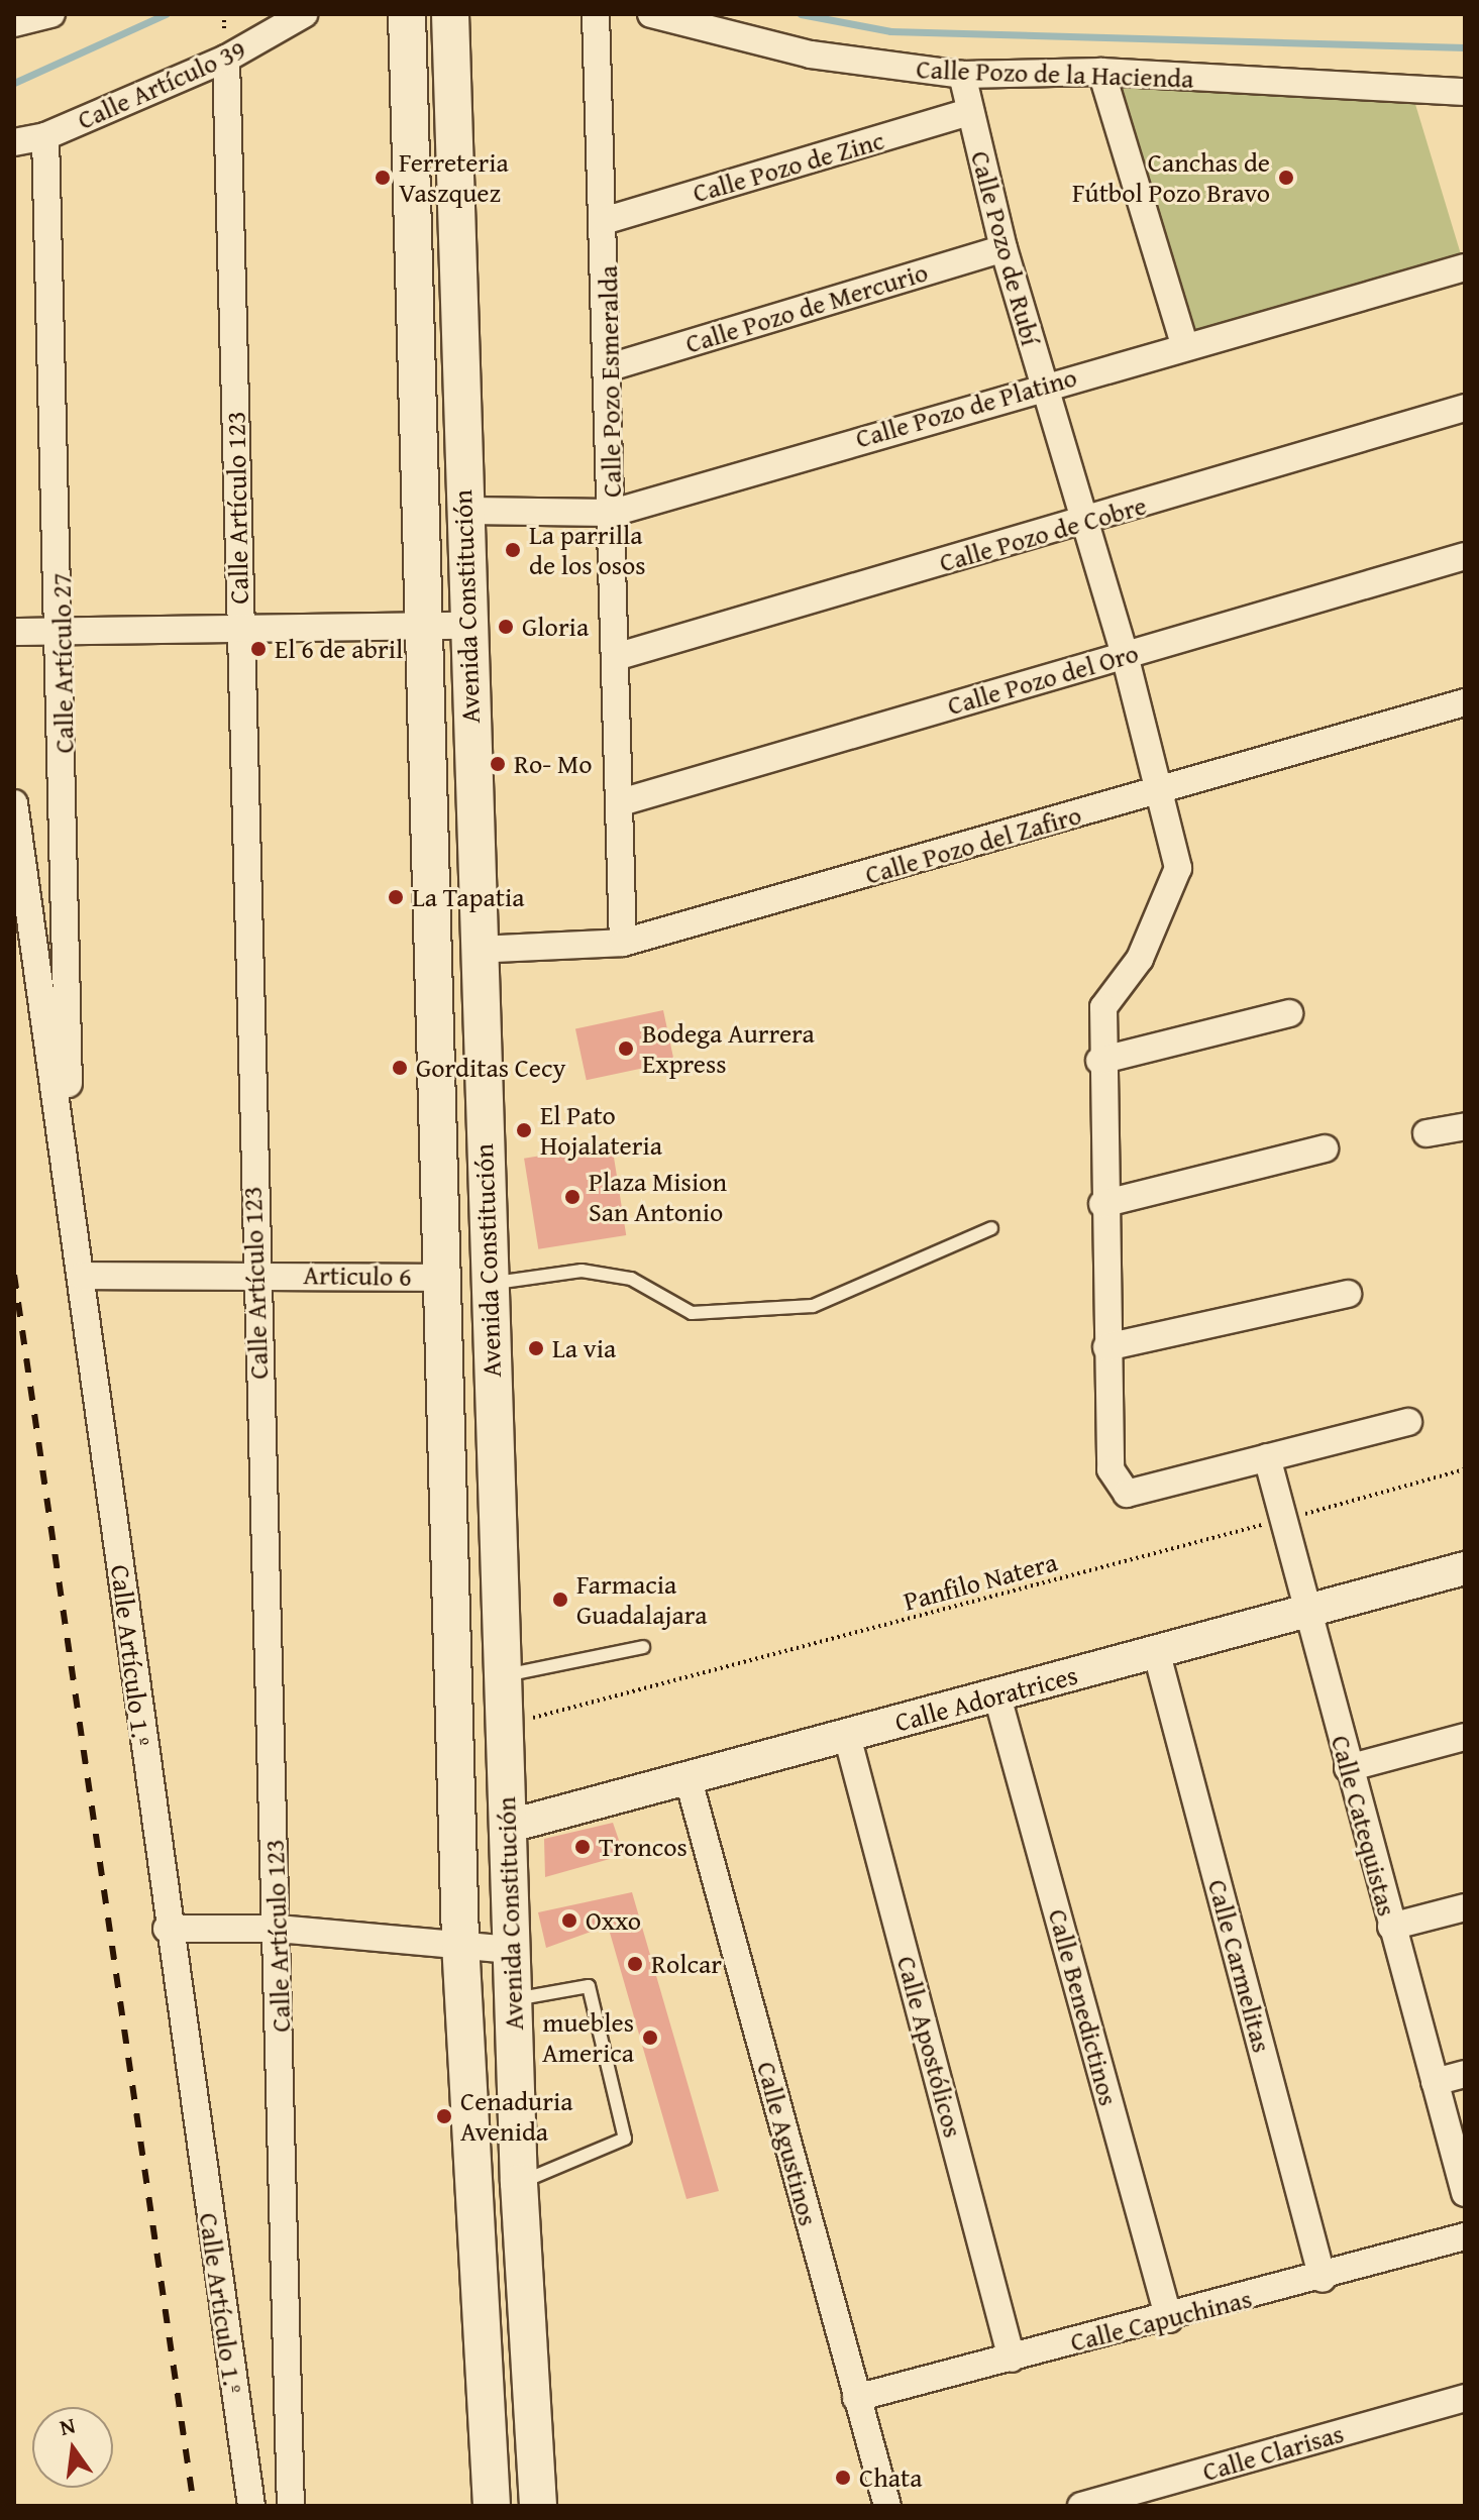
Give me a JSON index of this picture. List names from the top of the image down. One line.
{"streets":{"main road":["Avenida Constitución"],"street":["Calle Pozo de la Hacienda","Calle Artículo 39","Calle Pozo de Zinc","Calle Pozo de Rubí","Calle Pozo de Mercurio","Calle Pozo Esmeralda","Calle Pozo de Platino","Calle Artículo 123","Calle Pozo de Cobre","Calle Artículo 27","Calle Pozo del Oro","Calle Pozo del Zafiro","Articulo 6","Calle Artículo 1.º","Calle Adoratrices","Calle Catequistas","Calle Carmelitas","Calle Benedictinos","Calle Apostólicos","Calle Agustinos","Calle Capuchinas","Calle Clarisas"],"path":["Panfilo Natera"]},"crossings":[["Calle Pozo de la Hacienda","Calle Pozo de Rubí"],["Calle Artículo 39","Calle Artículo 123"],["Calle Artículo 39","Calle Artículo 27"],["Calle Pozo de Zinc","Calle Pozo de Rubí"],["Calle Pozo de Zinc","Calle Pozo Esmeralda"],["Calle Pozo de Rubí","Calle Pozo de Mercurio"],["Calle Pozo de Rubí","Calle Pozo de Platino"],["Calle Pozo de Rubí","Calle Pozo de Cobre"],["Calle Pozo de Rubí","Calle Pozo del Oro"],["Calle Pozo de Rubí","Calle Pozo del Zafiro"],["Calle Pozo de Rubí","Calle Catequistas"],["Calle Pozo de Mercurio","Calle Pozo Esmeralda"],["Calle Pozo Esmeralda","Calle Pozo de Platino"],["Calle Pozo Esmeralda","Calle Pozo de Cobre"],["Calle Pozo Esmeralda","Calle Pozo del Oro"],["Calle Pozo Esmeralda","Calle Pozo del Zafiro"],["Calle Pozo de Platino","Avenida Constitución"],["Calle Artículo 123","Articulo 6"],["Avenida Constitución","Calle Pozo del Zafiro"],["Avenida Constitución","Articulo 6"],["Avenida Constitución","Panfilo Natera"],["Avenida Constitución","Calle Adoratrices"],["Calle Artículo 27","Calle Artículo 1.º"],["Articulo 6","Calle Artículo 1.º"],["Panfilo Natera","Calle Catequistas"],["Calle Adoratrices","Calle Catequistas"],["Calle Adoratrices","Calle Carmelitas"],["Calle Adoratrices","Calle Benedictinos"],["Calle Adoratrices","Calle Apostólicos"],["Calle Adoratrices","Calle Agustinos"],["Calle Carmelitas","Calle Capuchinas"],["Calle Benedictinos","Calle Capuchinas"],["Calle Apostólicos","Calle Capuchinas"],["Calle Agustinos","Calle Capuchinas"]],"places":["Ferreteria Vaszquez","Canchas de Fútbol Pozo Bravo","La parrilla de los osos","Gloria","El 6 de abril","Ro- Mo","La Tapatia","Bodega Aurrera Express","Gorditas Cecy","El Pato Hojalateria","Plaza Mision San Antonio","La via","Farmacia Guadalajara","Troncos","Oxxo","Rolcar","muebles America","Cenaduria Avenida","Chata"],"north":"top"}
